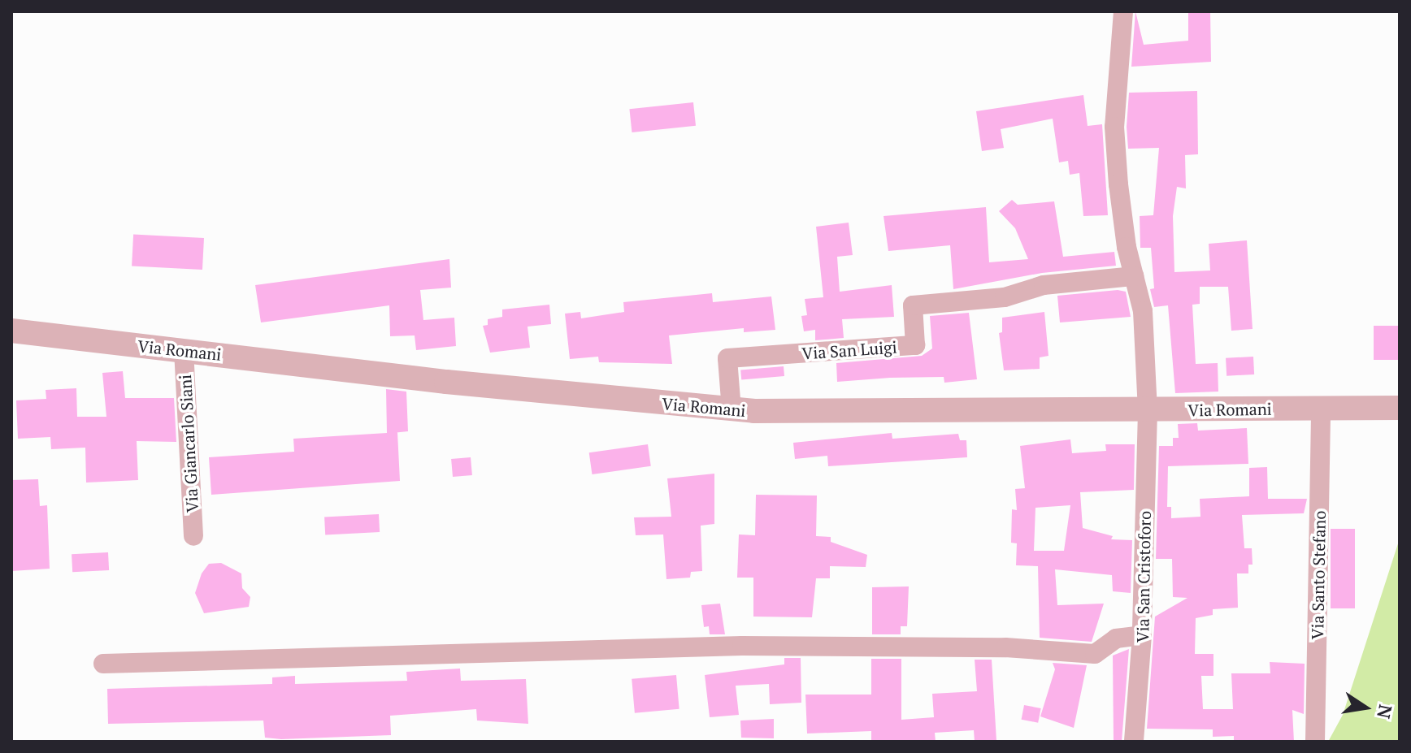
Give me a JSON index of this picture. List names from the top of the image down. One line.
{"streets":{"street":["Via Romani","Via San Luigi","Via Giancarlo Siani","Via Santo Stefano","Via San Cristoforo"]},"crossings":[["Via Romani","Via San Luigi"],["Via Romani","Via Giancarlo Siani"],["Via Romani","Via Santo Stefano"],["Via Romani","Via San Cristoforo"],["Via San Luigi","Via San Cristoforo"]],"north":"right"}
